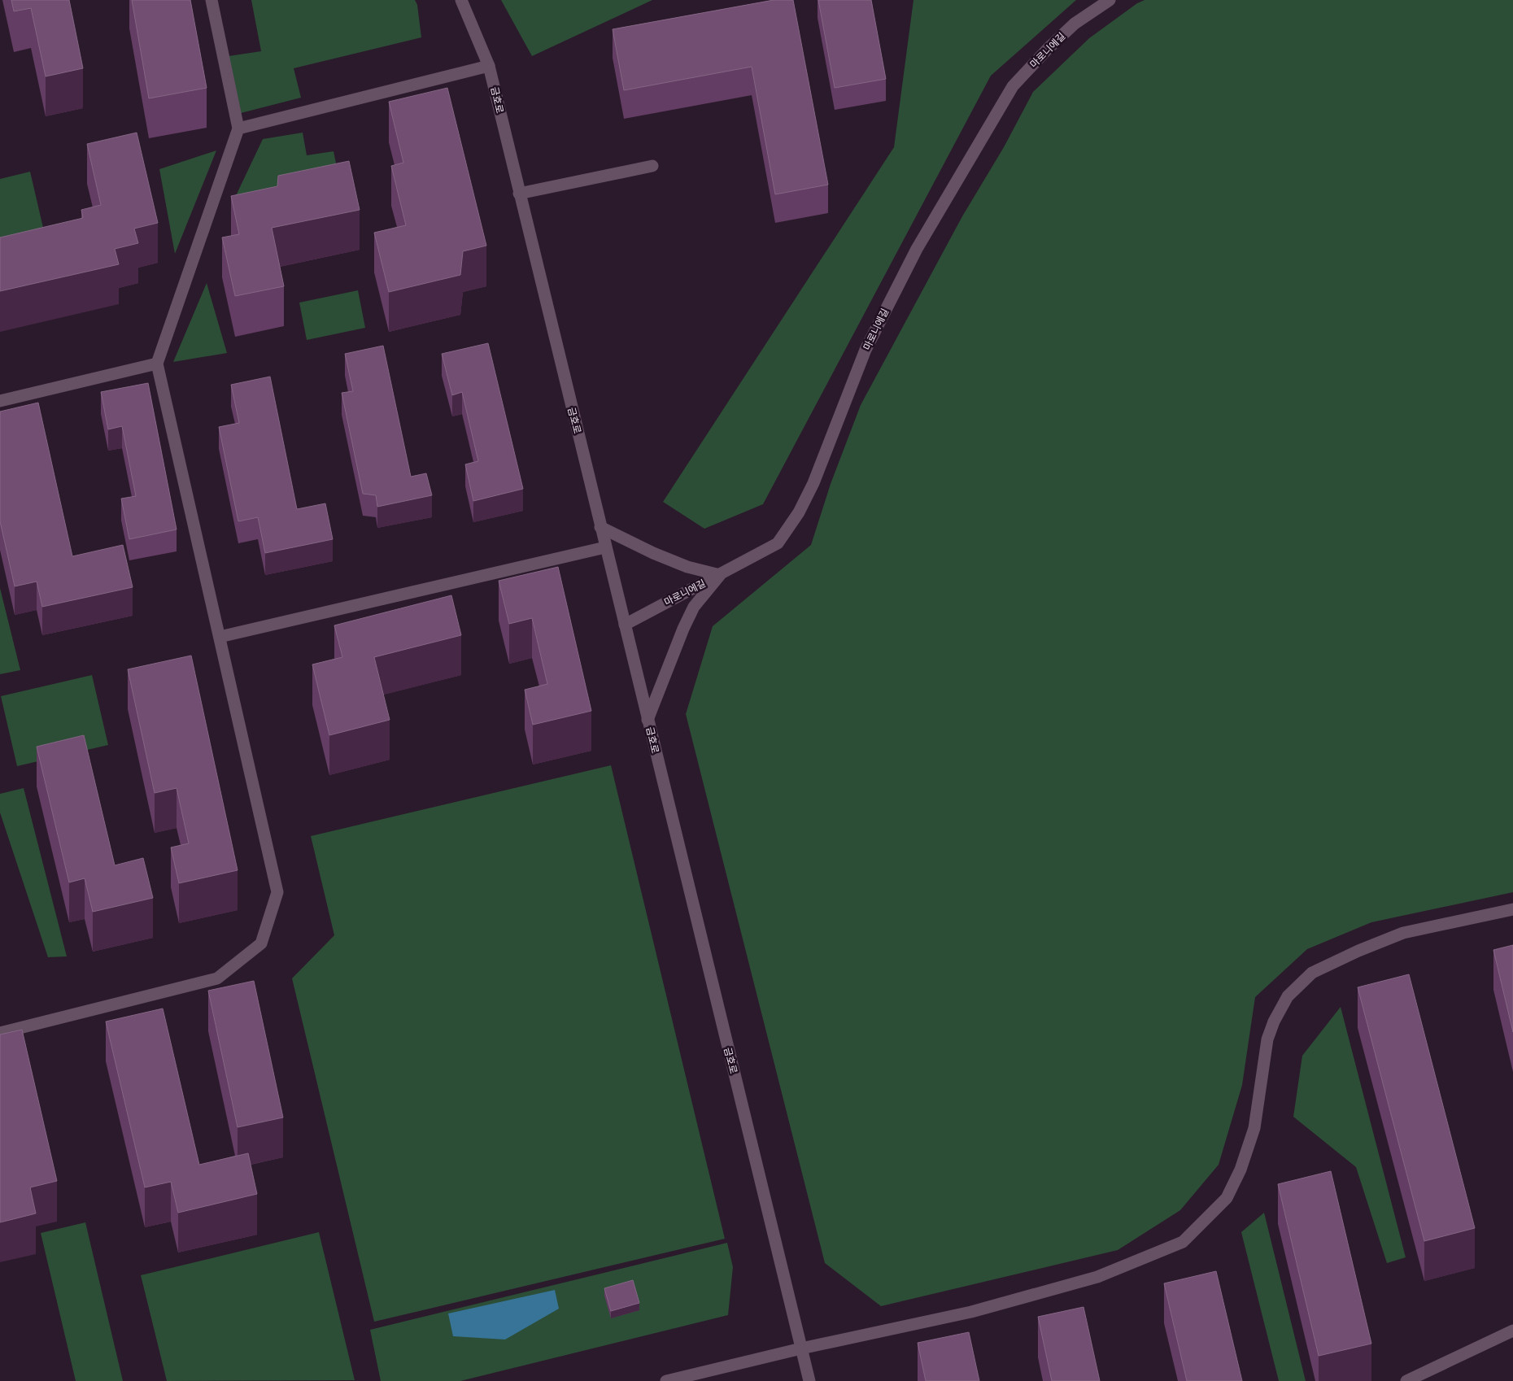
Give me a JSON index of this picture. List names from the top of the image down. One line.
{"streets":{"street":["마로니에길","금호로"]},"crossings":[["마로니에길","금호로"]]}
